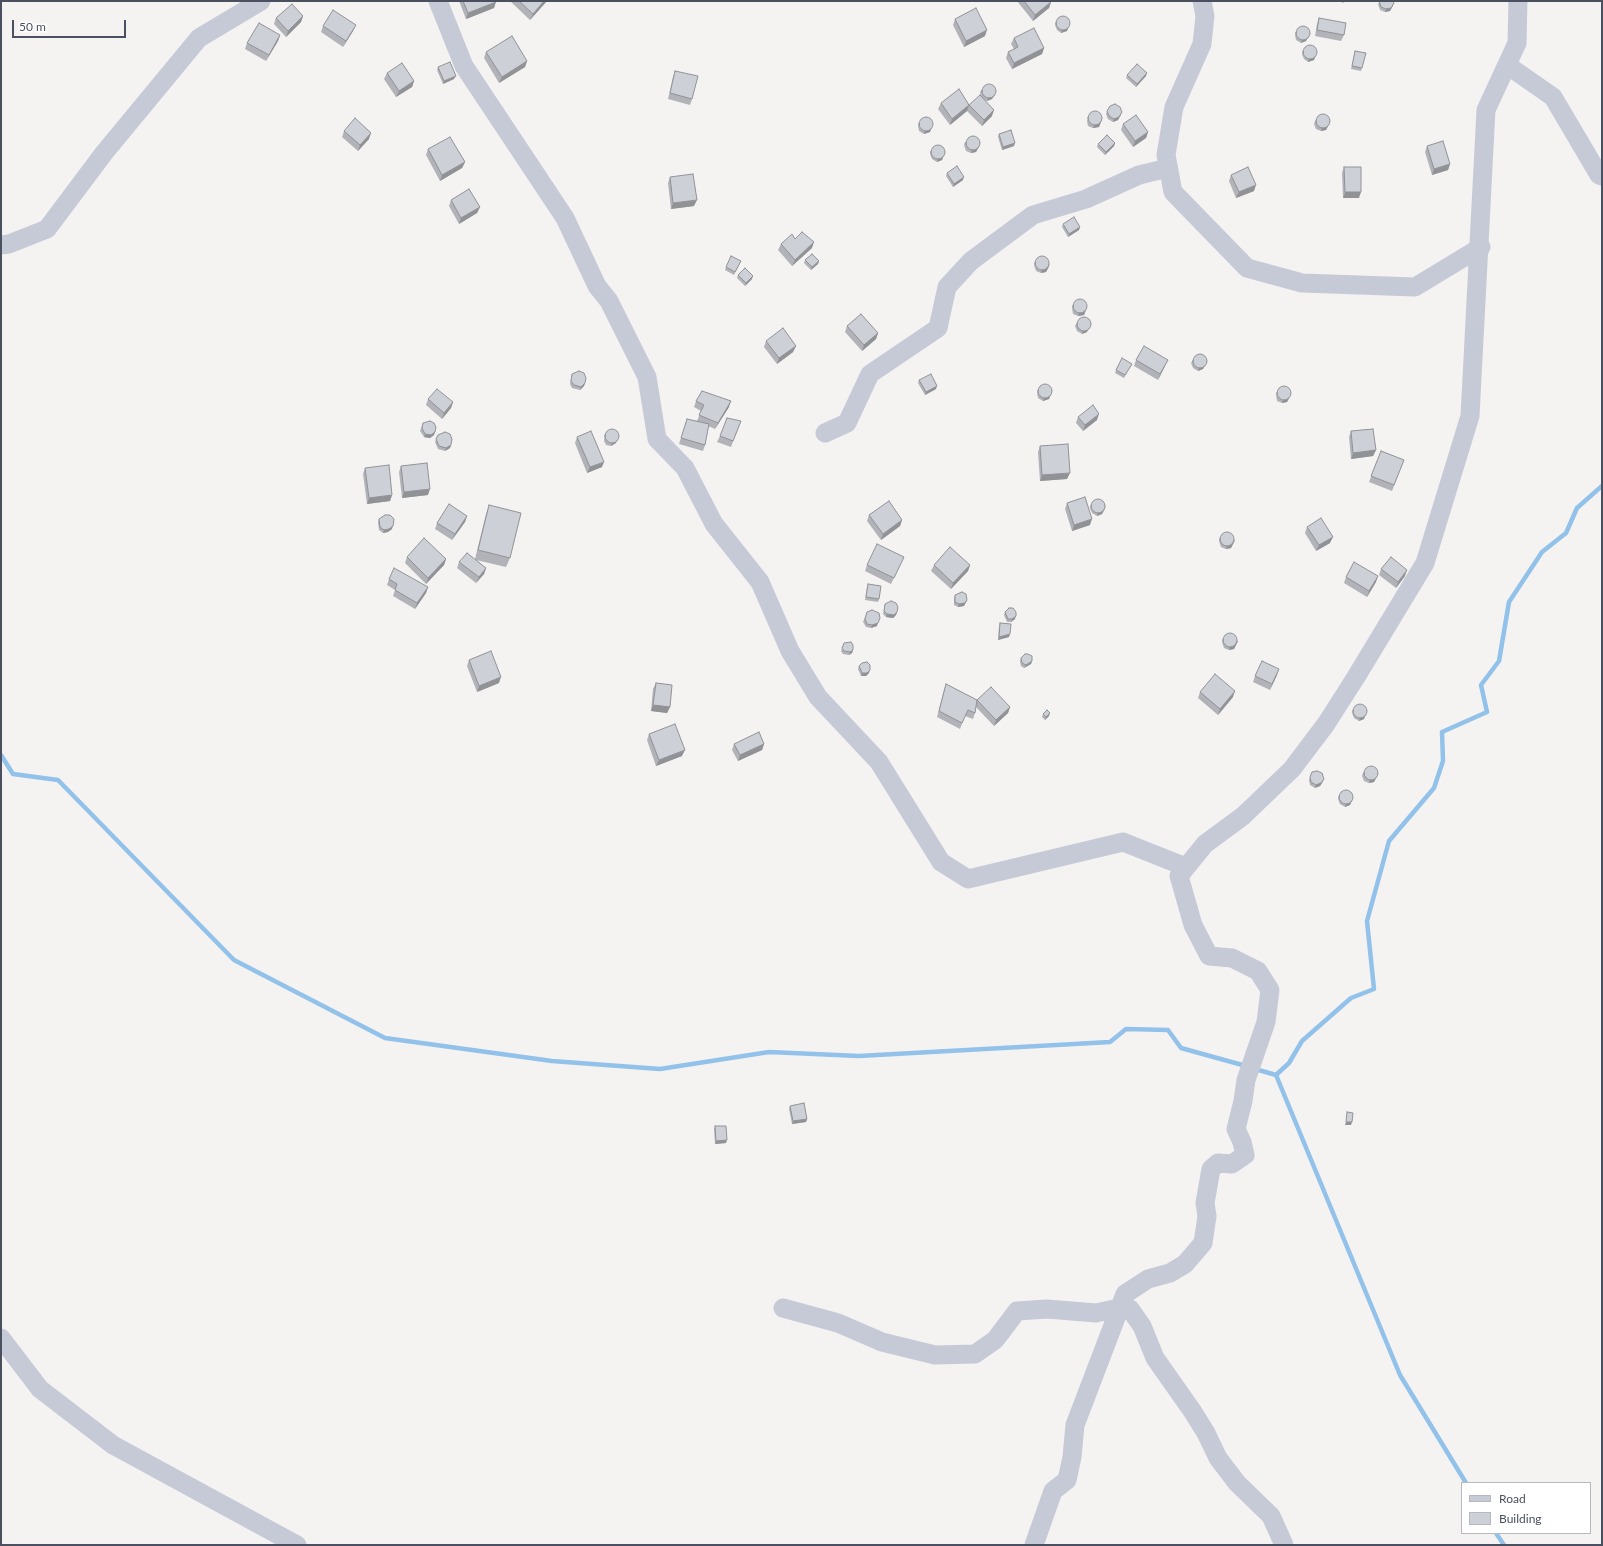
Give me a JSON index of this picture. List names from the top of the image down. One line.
{"legend":["Road","Building"],"scale_bar":"50 m"}
